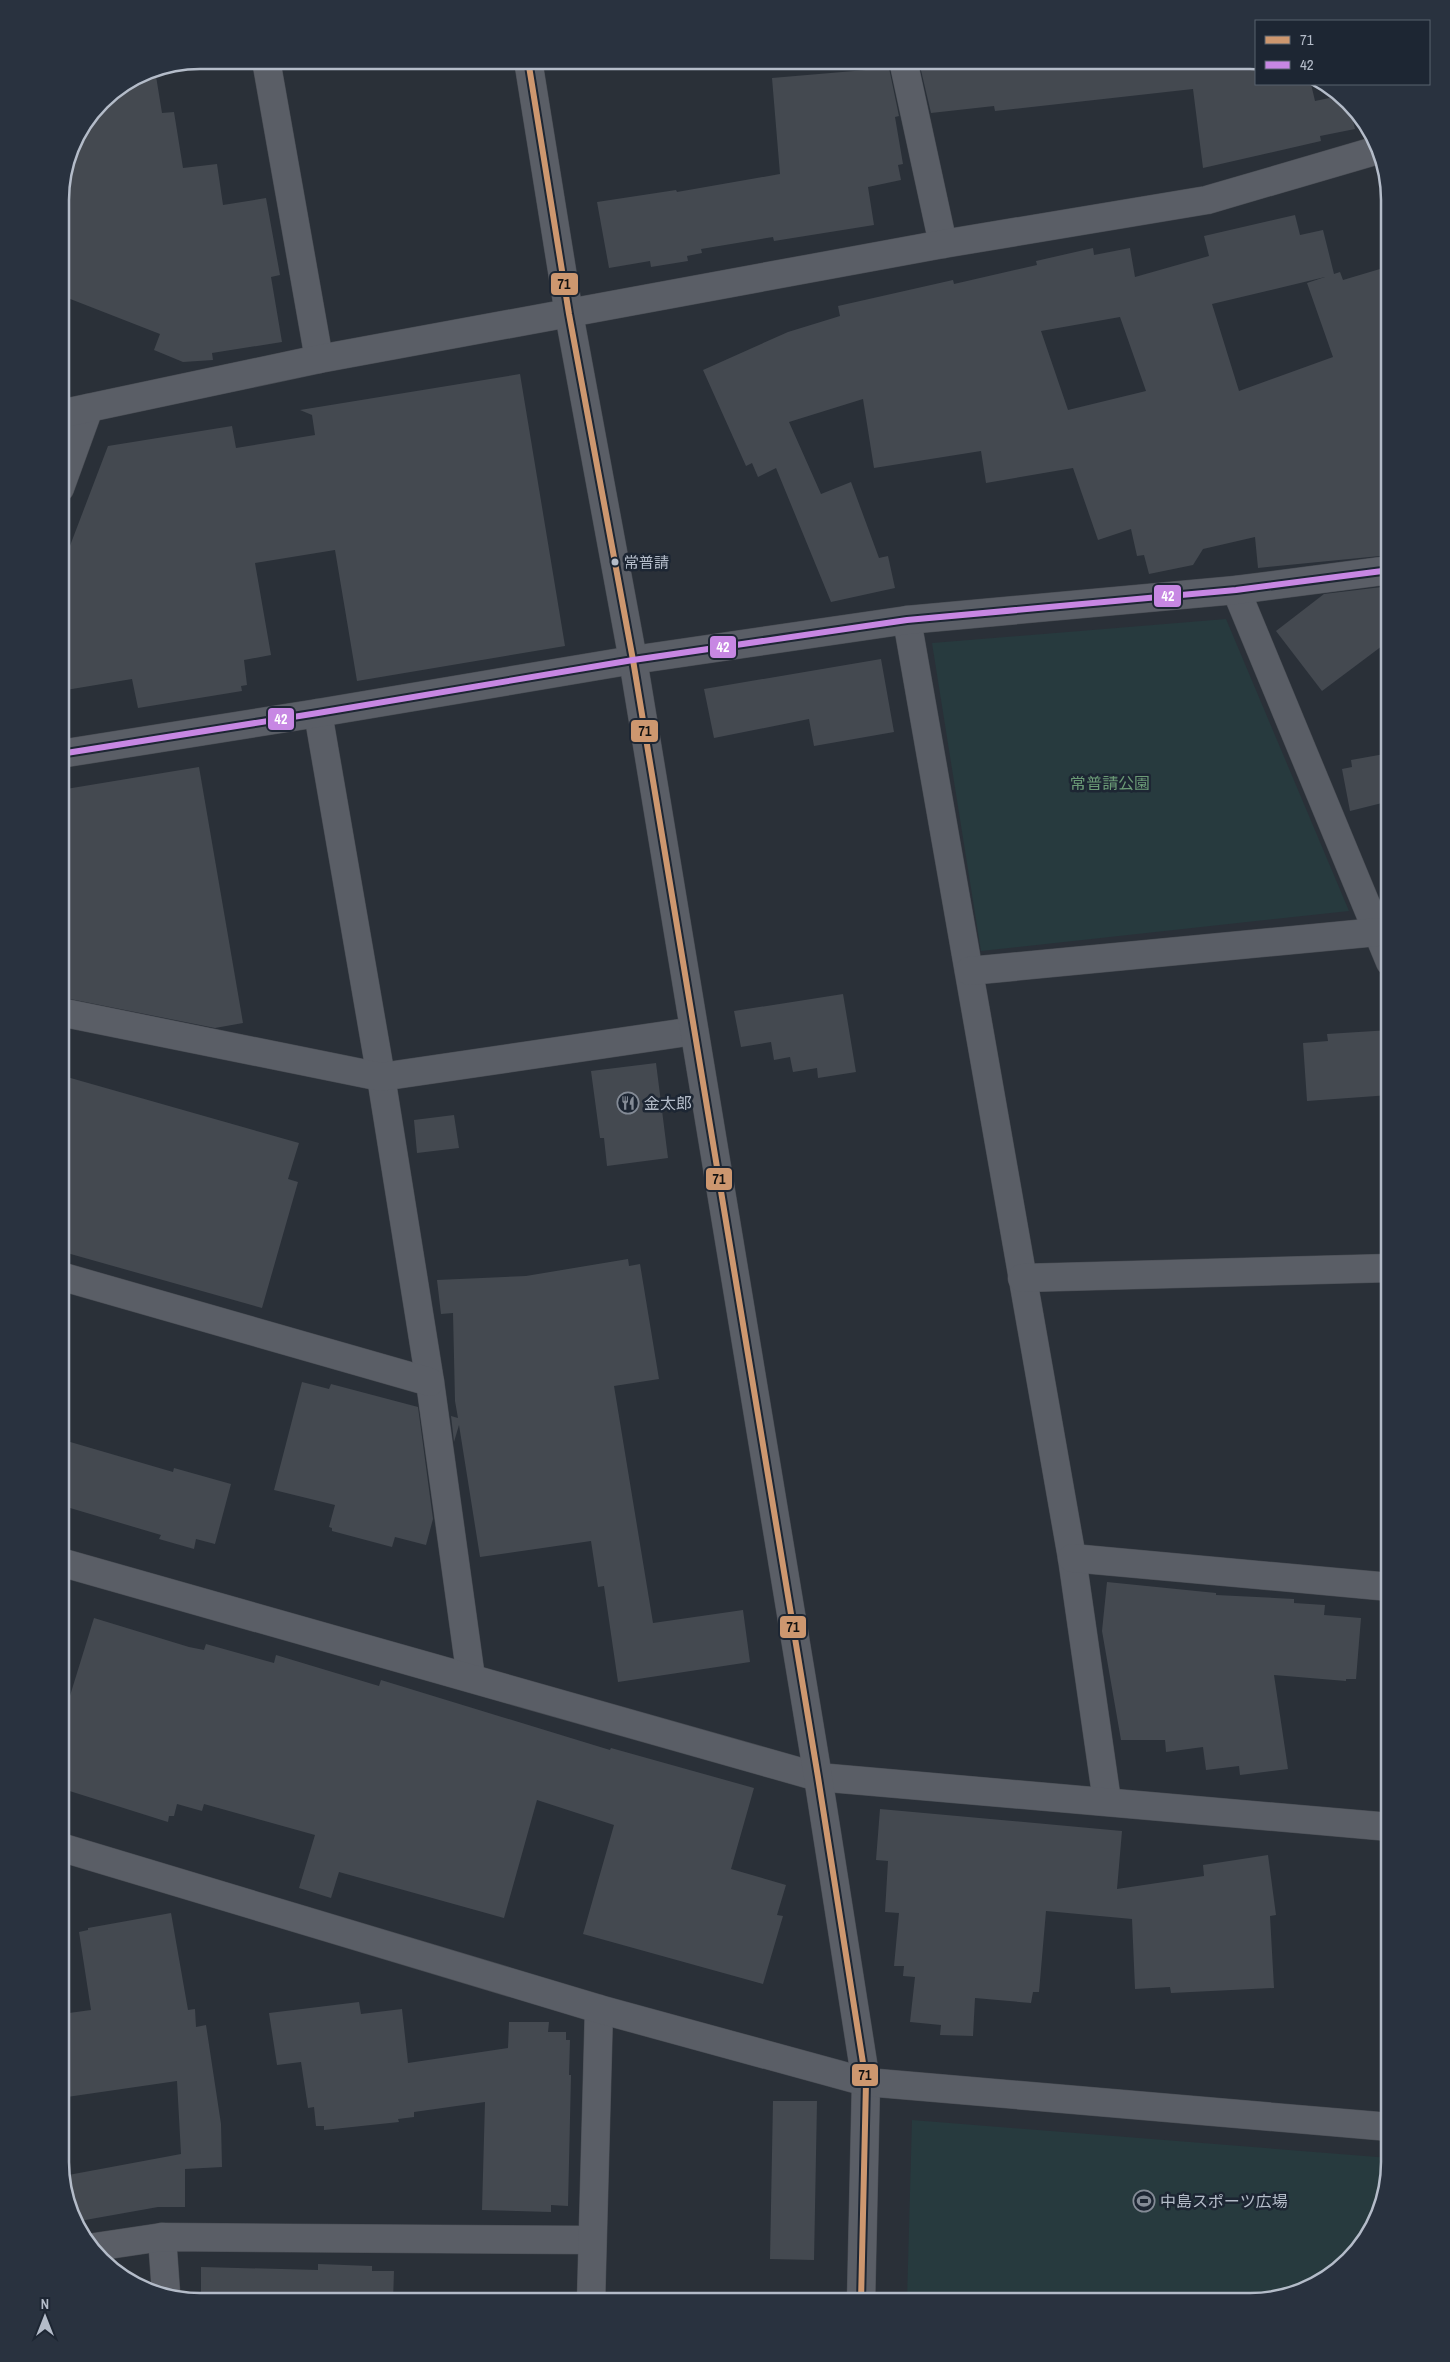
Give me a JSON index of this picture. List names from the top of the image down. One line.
{"parks":["常普請公園"],"places":{"other":["常普請"],"restaurant":["金太郎"],"sports":["中島スポーツ広場"]},"lines":["transit line 71","transit line 42"],"legend":["71","42"],"north":"top"}
